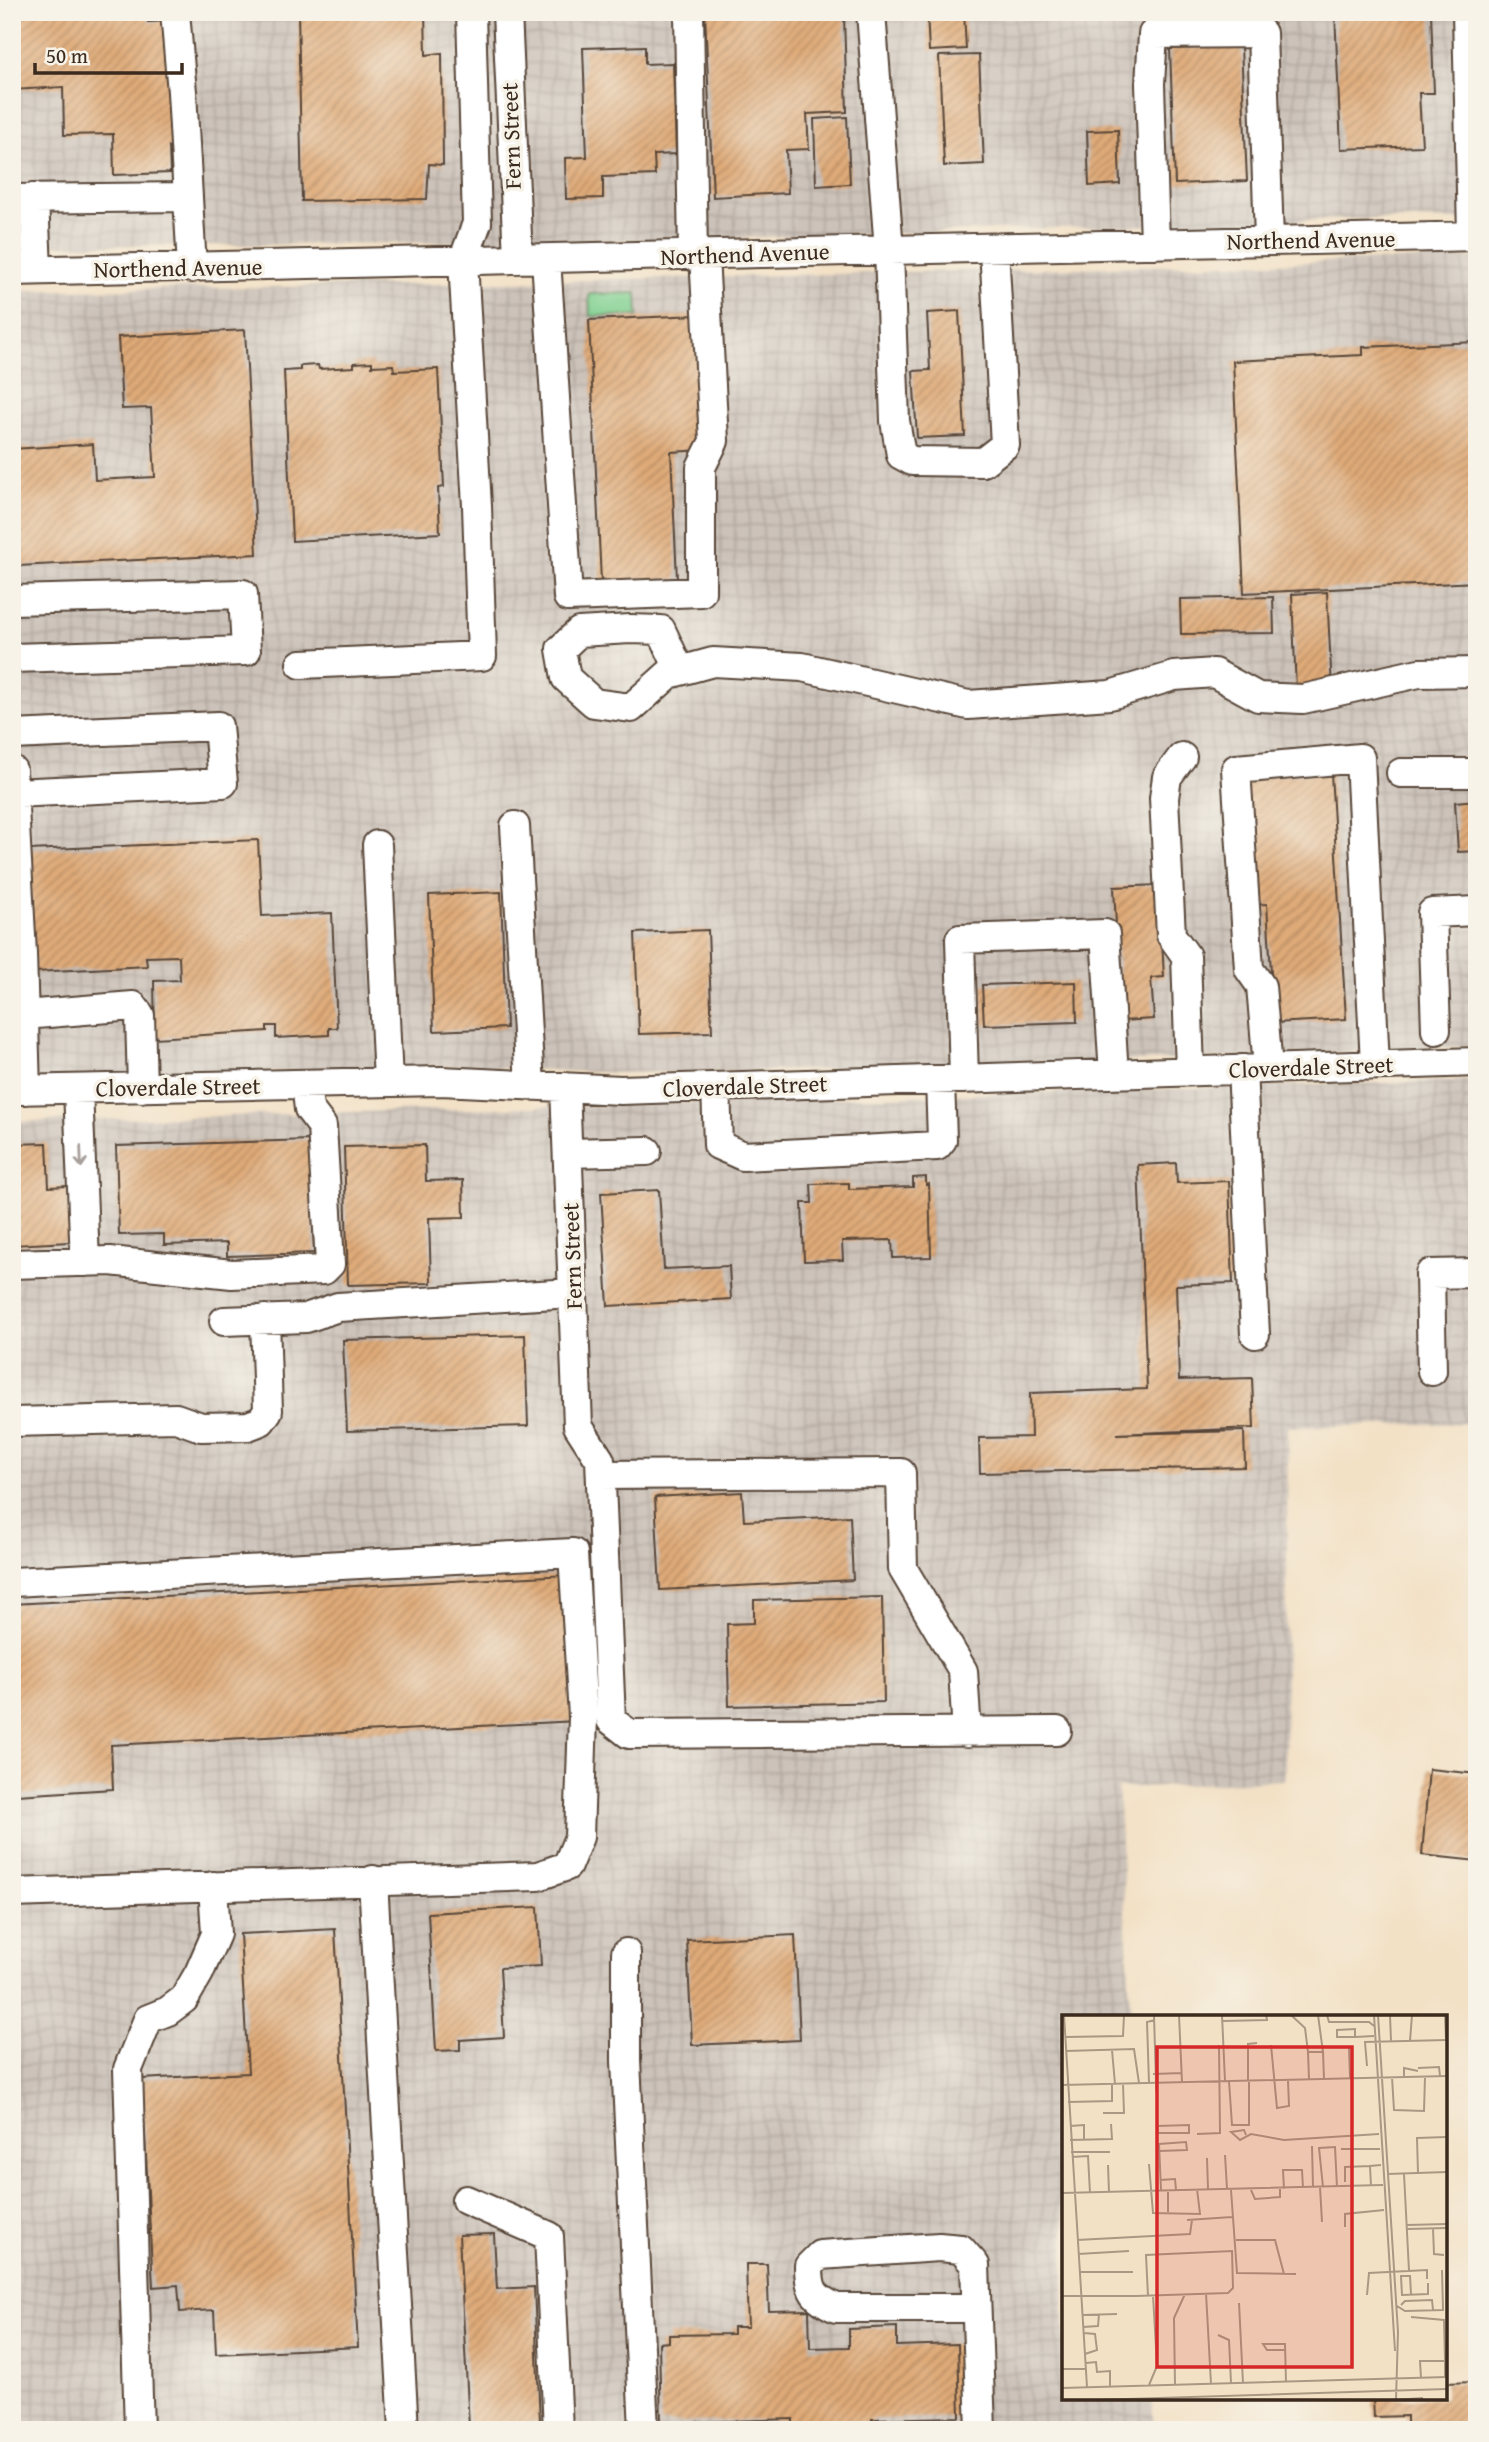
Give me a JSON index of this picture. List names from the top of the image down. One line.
{"streets":{"street":["Fern Street","Northend Avenue","Cloverdale Street"]},"crossings":[["Fern Street","Northend Avenue"],["Fern Street","Cloverdale Street"]],"scale_bar":"50 m"}
